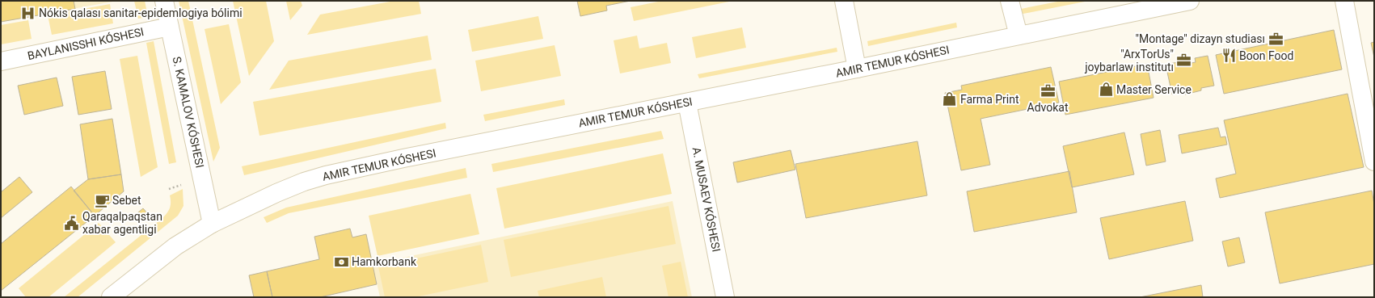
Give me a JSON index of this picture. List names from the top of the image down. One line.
{"streets":{"main road":["AMIR TEMUR KÓSHESI","S. KAMALOV KÓSHESI","A. MUSAEV KÓSHESI"]},"crossings":[["AMIR TEMUR KÓSHESI","S. KAMALOV KÓSHESI"],["AMIR TEMUR KÓSHESI","A. MUSAEV KÓSHESI"]],"places":{"hospital":["Nókis qalası sanitar-epidemlogiya bólimi"],"office":["\"Montage\" dizayn studiası","\"ArxTorUs\" joybarlaw institutı","Advokat"],"restaurant":["Boon Food"],"shop":["Master Service","Farma Print"],"cafe":["Sebet"],"public building":["Qaraqalpaqstan xabar agentligi"],"bank":["Hamkorbank"]}}
